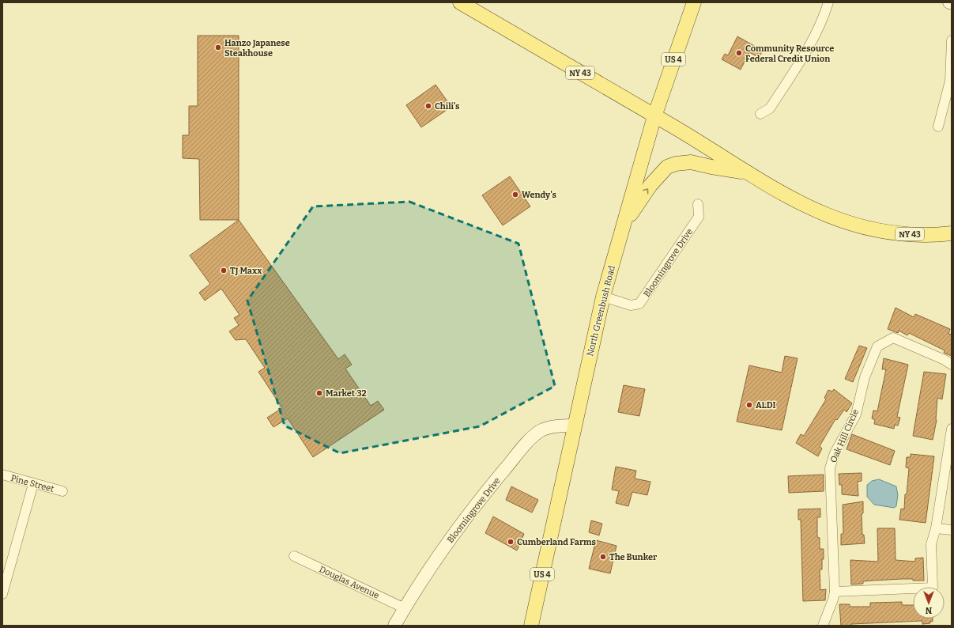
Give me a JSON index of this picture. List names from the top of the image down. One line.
{"streets":{"main road":["US 4","NY 43","North Greenbush Road"],"street":["Bloomingrove Drive","Oak Hill Circle","Pine Street","Douglas Avenue"]},"crossings":[["NY 43","North Greenbush Road"],["Bloomingrove Drive","North Greenbush Road"],["Bloomingrove Drive","Douglas Avenue"]],"places":["Hanzo Japanese Steakhouse","Community Resource Federal Credit Union","Chili's","Wendy's","TJ Maxx","Market 32","ALDI","Cumberland Farms","The Bunker"],"north":"bottom"}
